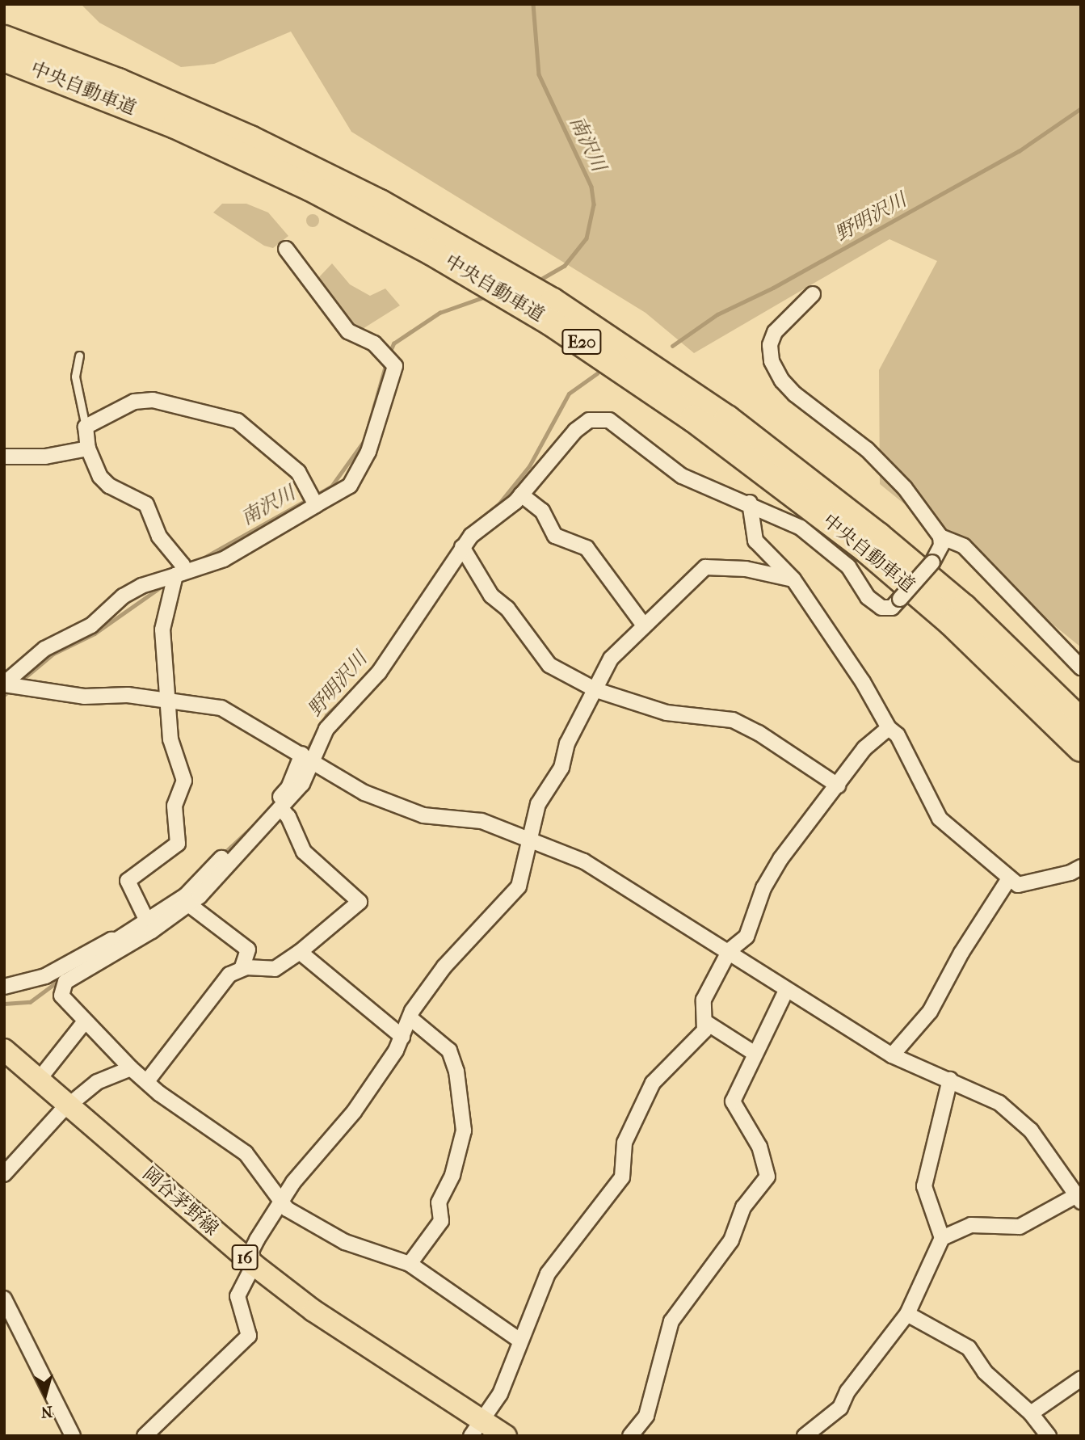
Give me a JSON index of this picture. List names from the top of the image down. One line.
{"streets":{"highway":["中央自動車道","E20"],"main road":["岡谷茅野線","16"]},"water":["南沢川","野明沢川"],"north":"bottom"}
